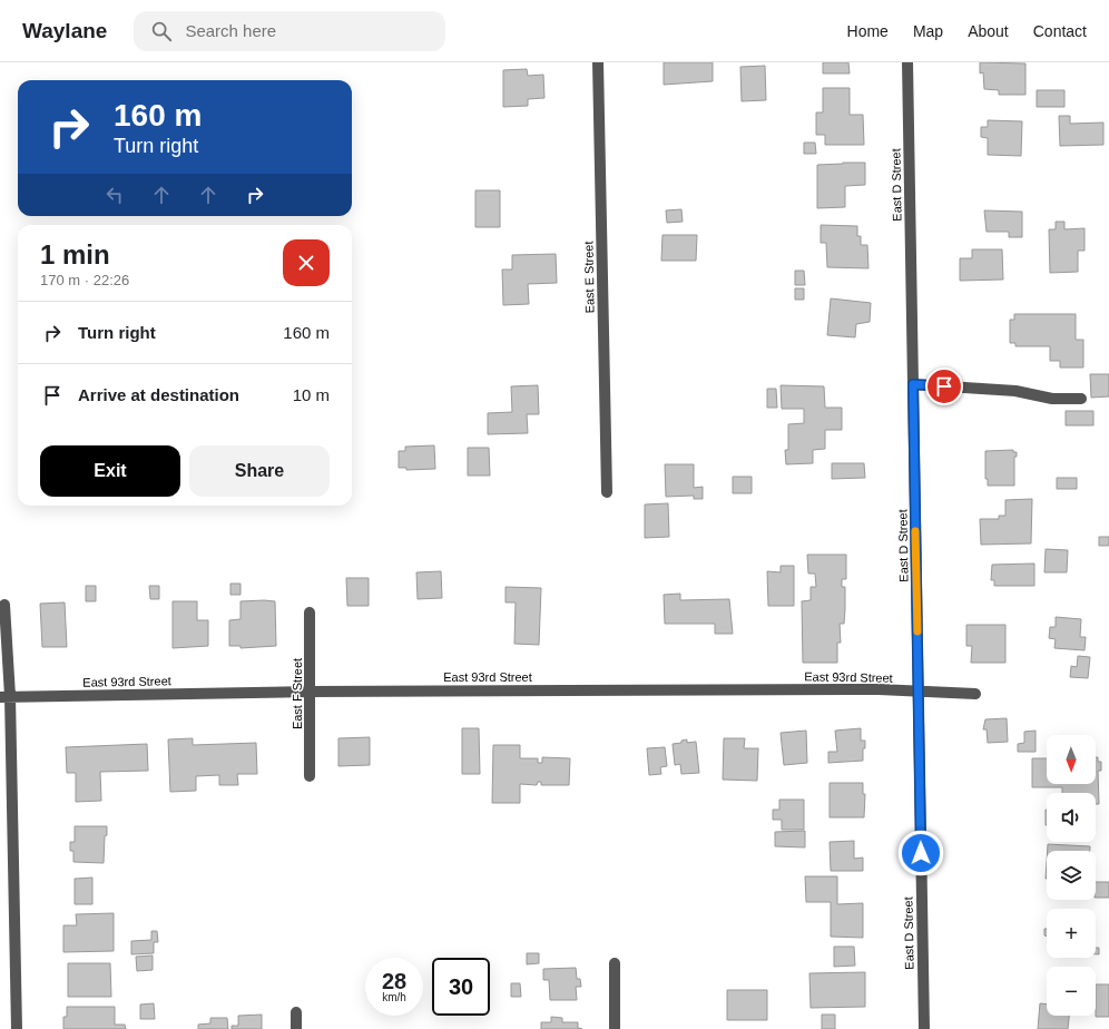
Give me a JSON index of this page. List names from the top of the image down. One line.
{"streets":{"street":["East D Street","East E Street","East 93rd Street","East F Street"]},"crossings":[["East D Street","East 93rd Street"],["East 93rd Street","East F Street"]],"north":"bottom","page":{"header":"Waylane","search":"Search here","nav":["Home","Map","About","Contact"],"turn":["160 m","Turn right"],"heading":["1 min","170 m · 22:26"],"list":[{"name":"Turn right","value":"160 m"},{"name":"Arrive at destination","value":"10 m"}],"buttons":["Exit","Share"],"map_buttons":["+","−"],"speed":"28 km/h","limit":"30"}}
